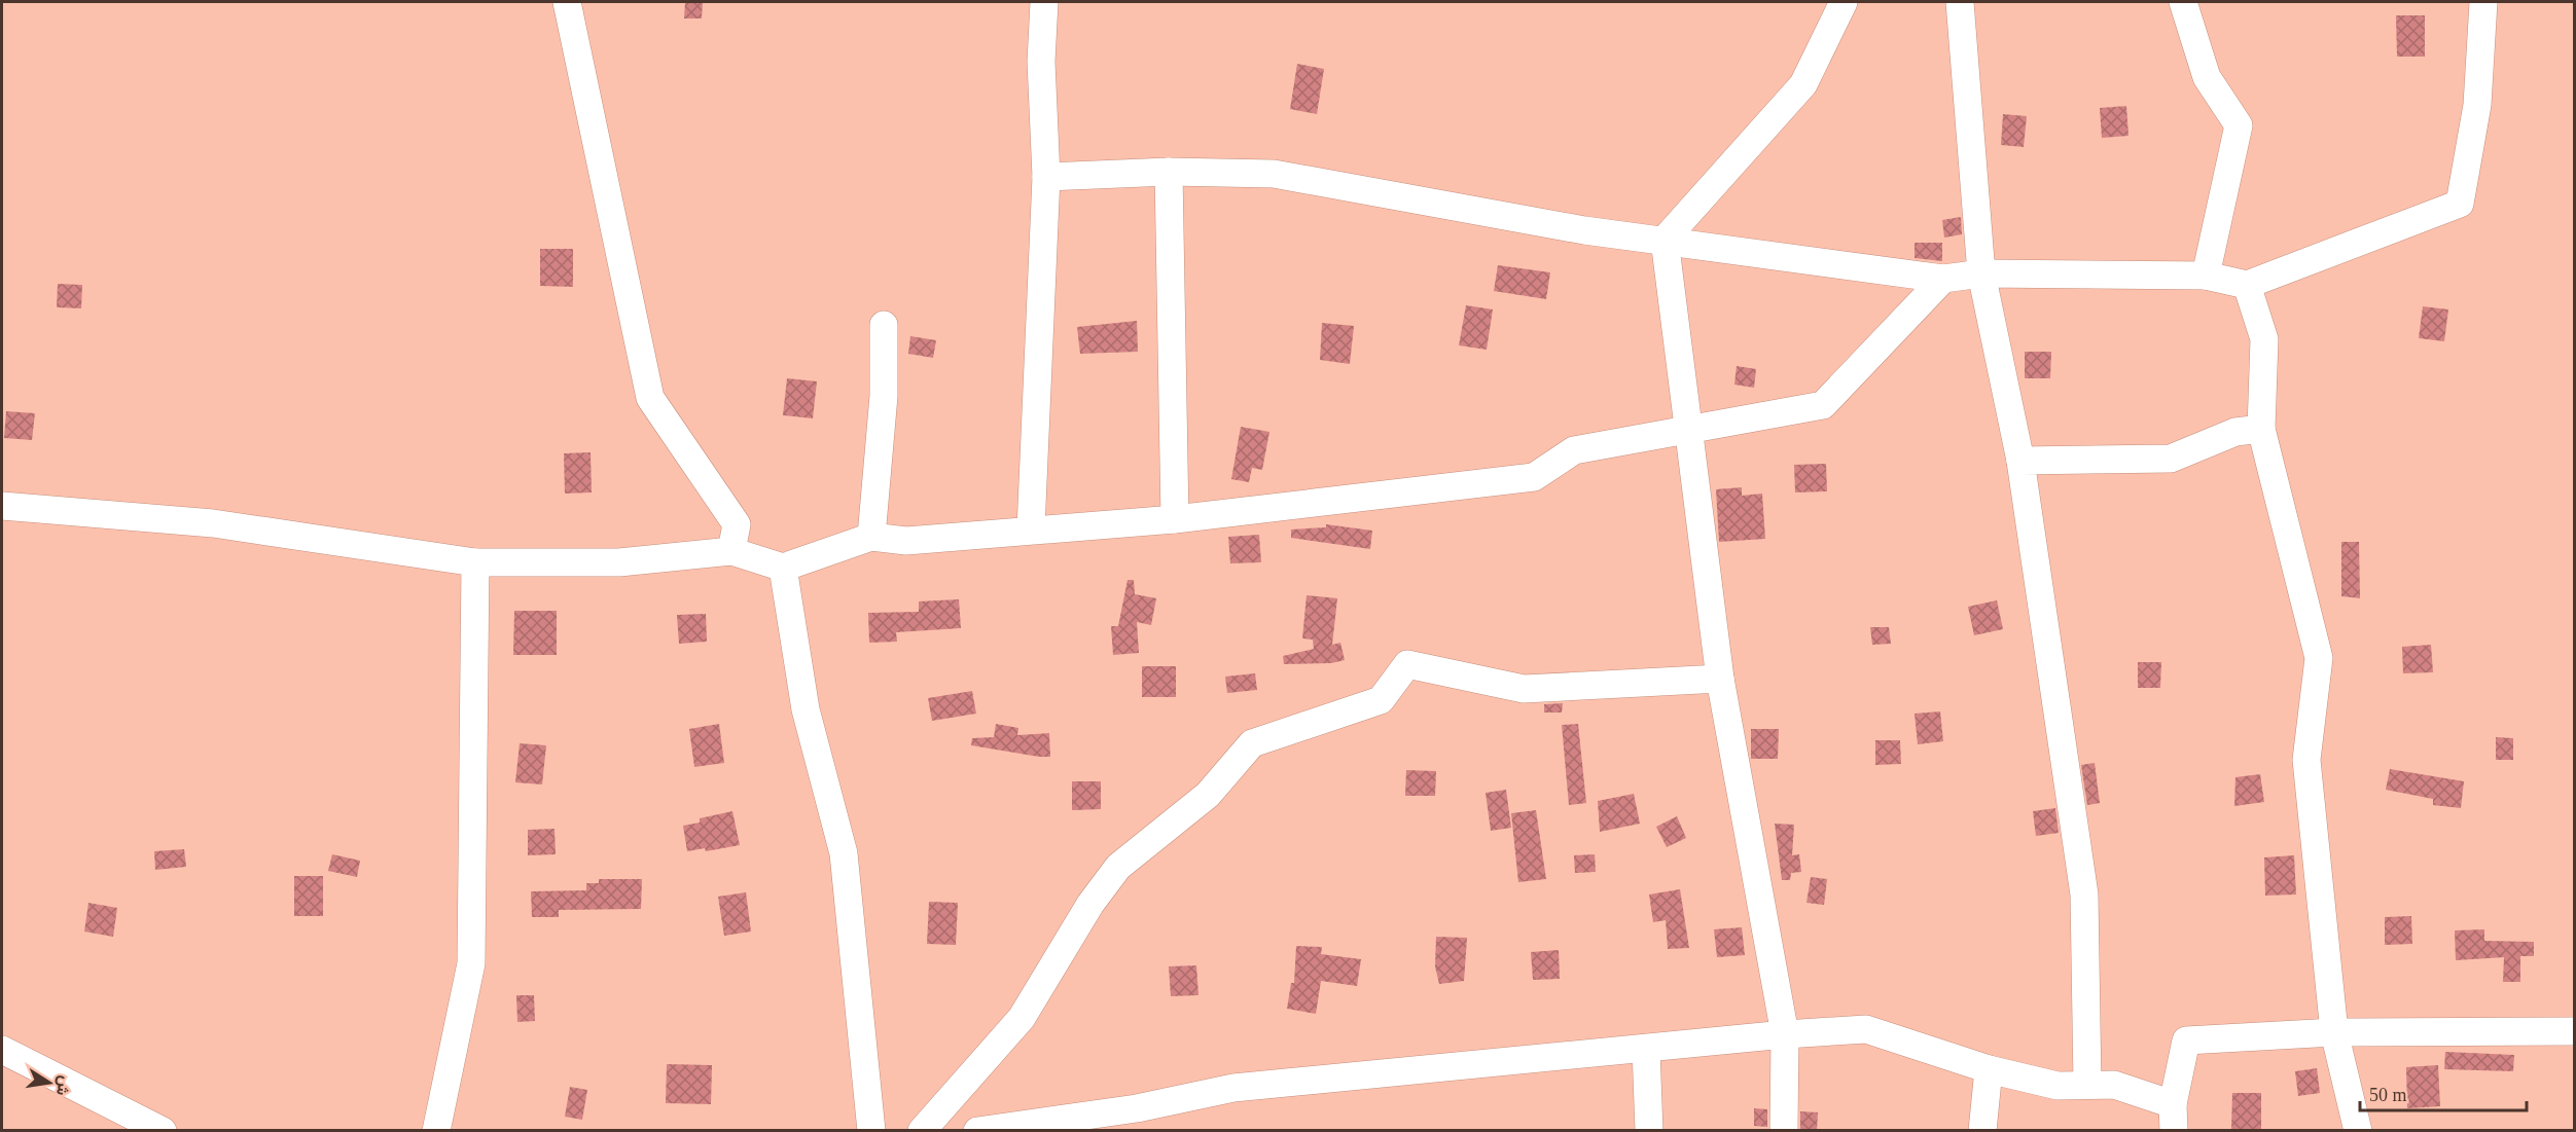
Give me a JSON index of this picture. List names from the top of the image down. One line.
{"scale_bar":"50 m","north":"right"}
